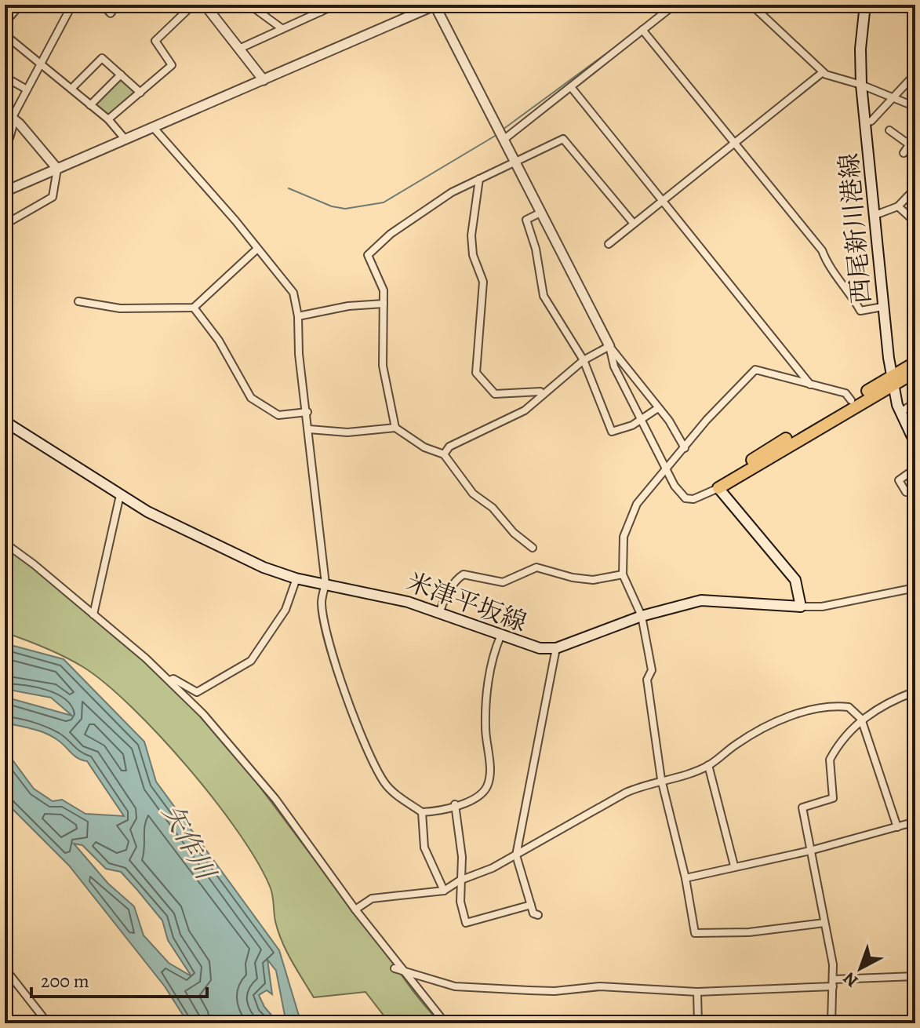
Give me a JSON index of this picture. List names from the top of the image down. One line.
{"streets":{"main road":["西尾新川港線","米津平坂線"]},"water":["矢作川"],"scale_bar":"200 m","north":"bottom left"}
